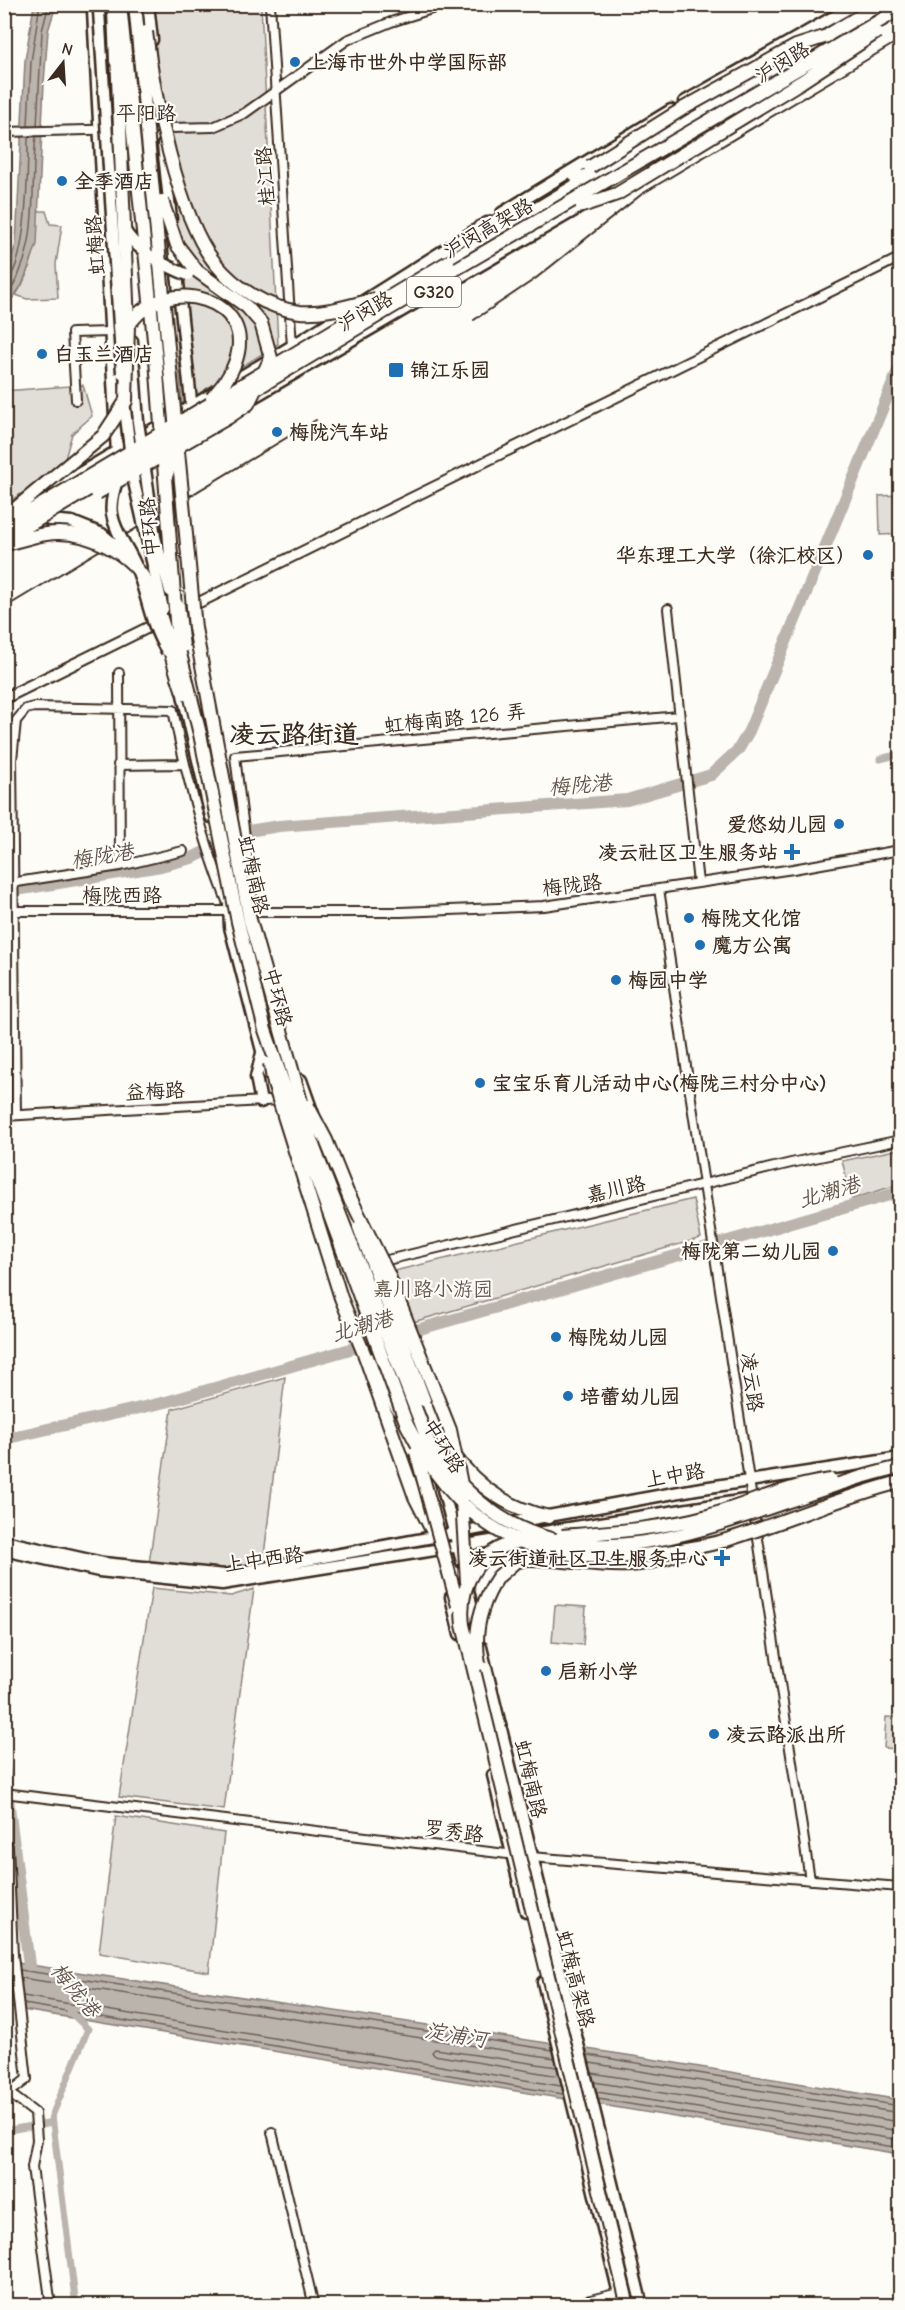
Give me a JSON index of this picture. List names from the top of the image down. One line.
{"streets":{"highway":["沪闵高架路","中环路","虹梅高架路"],"main road":["沪闵路","虹梅路","G320","虹梅南路","上中路","上中西路"],"street":["平阳路","桂江路","虹梅南路 126 弄","梅陇路","梅陇西路","益梅路","嘉川路","凌云路","罗秀路"]},"crossings":[["沪闵路","桂江路"],["沪闵路","沪闵高架路"],["沪闵路","虹梅路"],["平阳路","桂江路"],["平阳路","虹梅路"],["虹梅路","中环路"],["虹梅路","虹梅南路"],["中环路","虹梅南路"],["中环路","益梅路"],["中环路","上中路"],["虹梅南路 126 弄","虹梅南路"],["虹梅南路 126 弄","梅陇路"],["虹梅南路","梅陇路"],["虹梅南路","梅陇西路"],["虹梅南路","益梅路"],["虹梅南路","嘉川路"],["虹梅南路","上中路"],["虹梅南路","上中西路"],["虹梅南路","罗秀路"],["梅陇路","凌云路"],["嘉川路","凌云路"],["凌云路","上中路"],["凌云路","罗秀路"],["上中路","上中西路"]],"districts":["凌云路街道"],"water":["梅陇港","北潮港","淀浦河"],"parks":["嘉川路小游园"],"places":{"other":["上海市世外中学国际部","全季酒店","白玉兰酒店","梅陇汽车站","华东理工大学（徐汇校区）","爱悠幼儿园","梅陇文化馆","魔方公寓","梅园中学","宝宝乐育儿活动中心(梅陇三村分中心)","梅陇第二幼儿园","梅陇幼儿园","培蕾幼儿园","启新小学","凌云路派出所"],"transit":["锦江乐园"],"health":["凌云社区卫生服务站","凌云街道社区卫生服务中心"]},"north":"top"}
